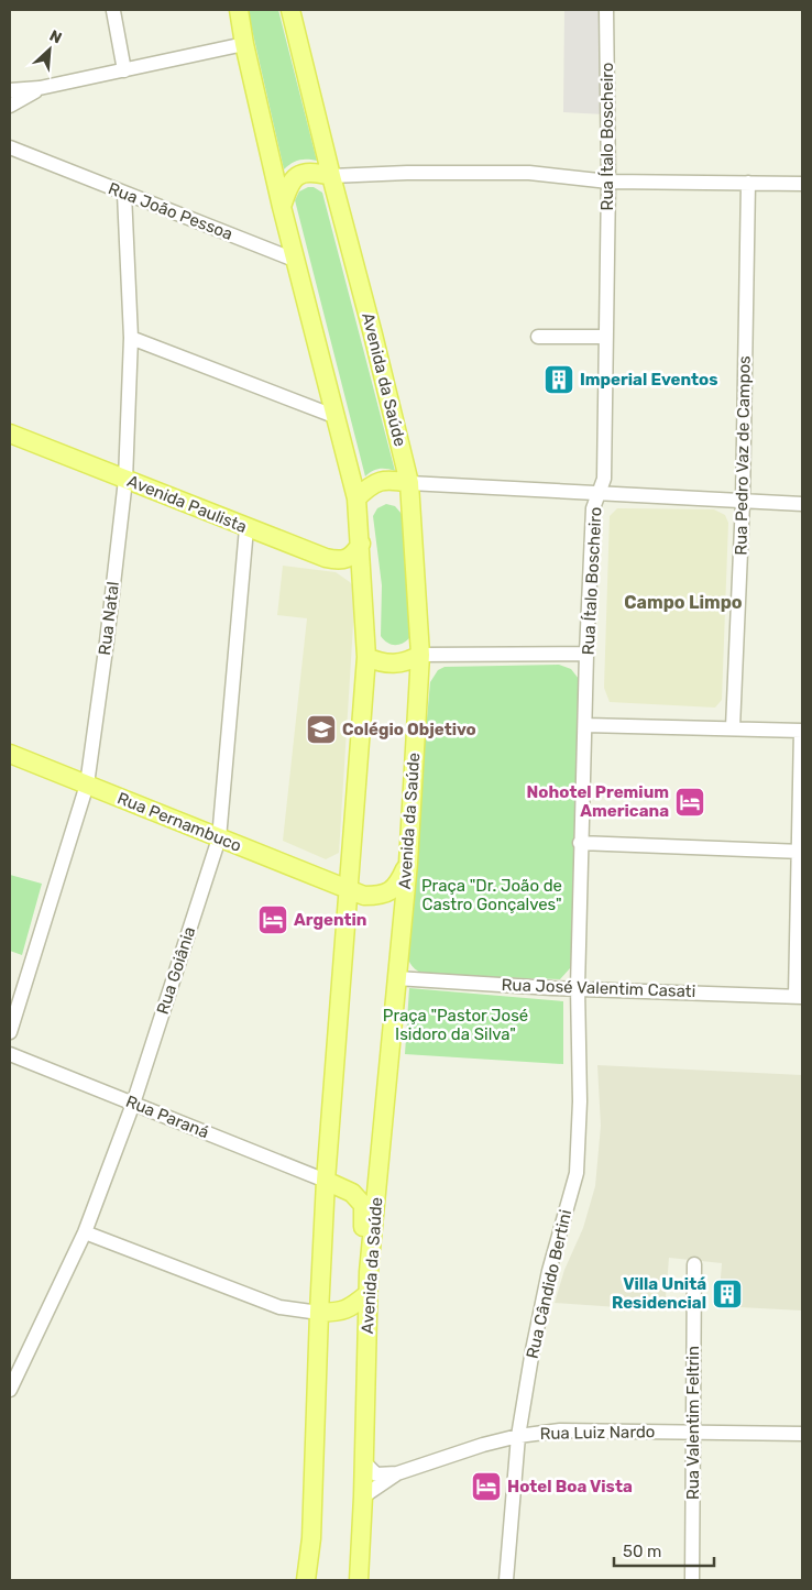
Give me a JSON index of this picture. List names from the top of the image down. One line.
{"streets":{"main road":["Avenida da Saúde","Avenida Paulista","Rua Pernambuco"],"street":["Rua Ítalo Boscheiro","Rua João Pessoa","Rua Pedro Vaz de Campos","Rua Natal","Rua Goiânia","Rua José Valentim Casati","Rua Paraná","Rua Cândido Bertini","Rua Valentim Feltrin","Rua Luiz Nardo"]},"crossings":[["Rua Ítalo Boscheiro","Rua José Valentim Casati"],["Rua Ítalo Boscheiro","Rua Cândido Bertini"],["Rua João Pessoa","Rua Natal"],["Avenida da Saúde","Rua Pernambuco"],["Avenida da Saúde","Rua José Valentim Casati"],["Avenida da Saúde","Rua Luiz Nardo"],["Avenida Paulista","Rua Natal"],["Avenida Paulista","Rua Goiânia"],["Rua Natal","Rua Pernambuco"],["Rua Pernambuco","Rua Goiânia"],["Rua Goiânia","Rua Paraná"],["Rua José Valentim Casati","Rua Cândido Bertini"],["Rua Cândido Bertini","Rua Luiz Nardo"],["Rua Valentim Feltrin","Rua Luiz Nardo"]],"districts":["Campo Limpo"],"parks":["Praça \"Dr. João de Castro Gonçalves\"","Praça \"Pastor José Isidoro da Silva\""],"places":{"building":["Imperial Eventos","Villa Unitá Residencial"],"school or university":["Colégio Objetivo"],"hotel":["Nohotel Premium Americana","Argentin","Hotel Boa Vista"]},"scale_bar":"50 m","north":"top right"}
